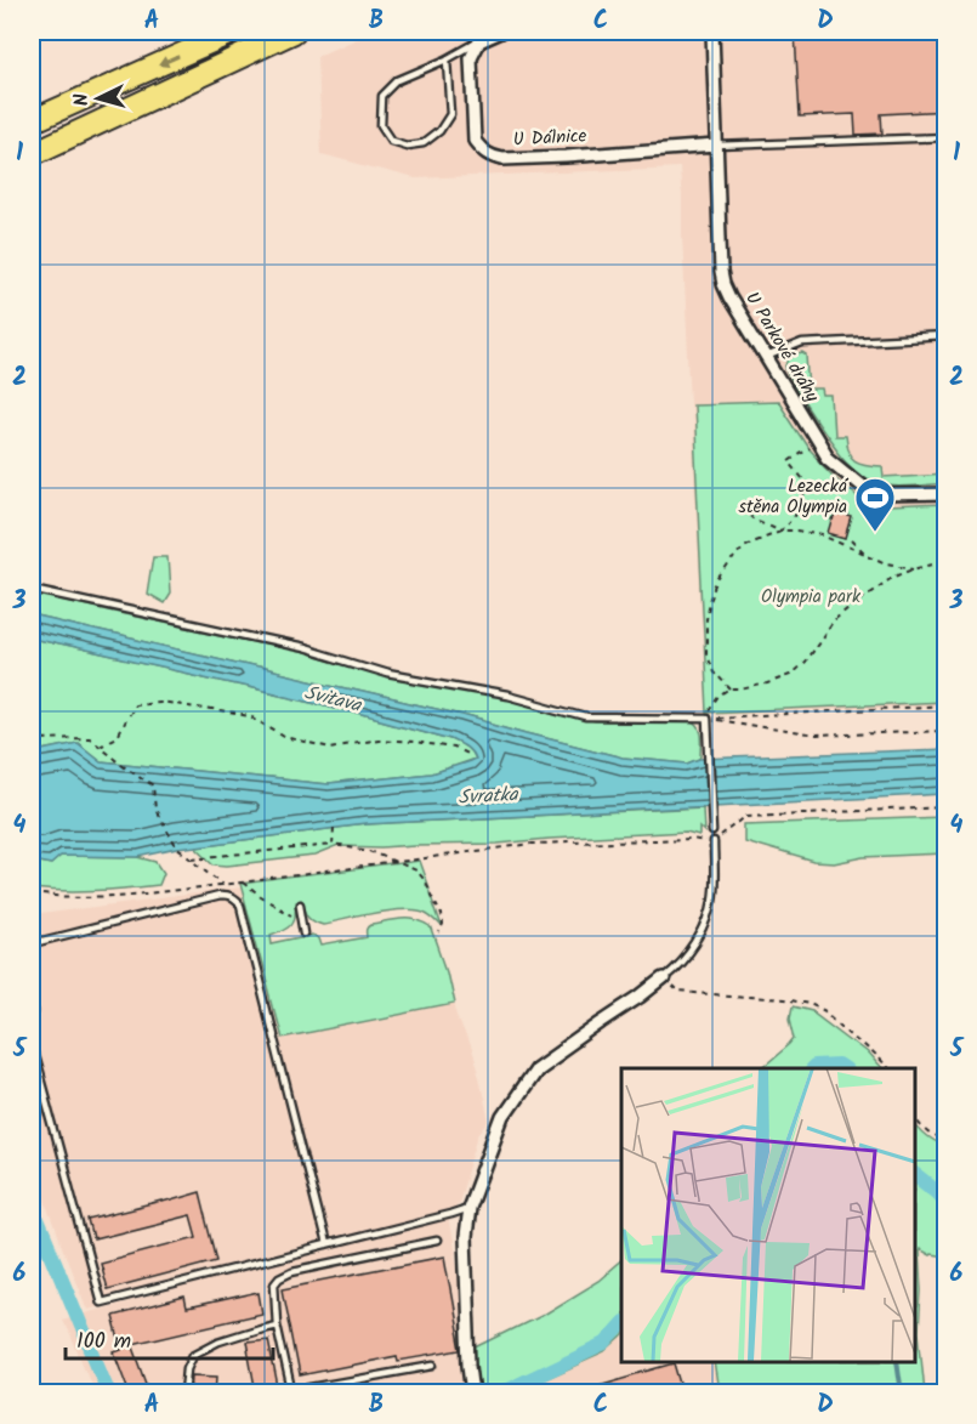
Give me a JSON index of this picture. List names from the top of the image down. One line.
{"streets":{"street":["U Dálnice","U Parkové dráhy"]},"crossings":[["U Dálnice","U Parkové dráhy"]],"water":["Svitava","Svratka"],"parks":["Olympia park"],"places":{"sports":["Lezecká stěna Olympia"]},"scale_bar":"100 m","north":"left","grid":{"columns":["A","B","C","D"],"rows":["1","2","3","4","5","6"]}}
